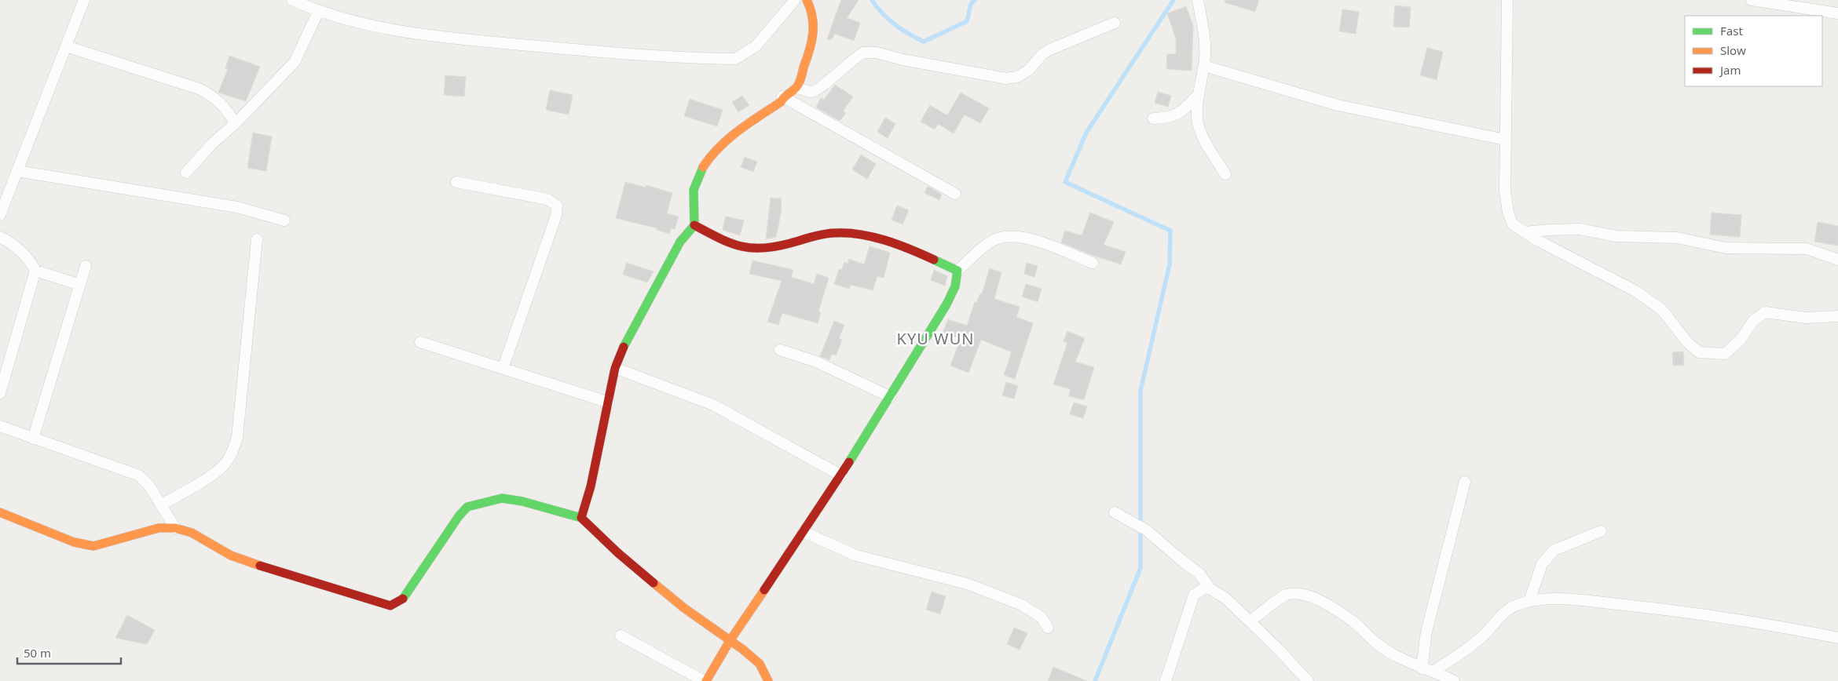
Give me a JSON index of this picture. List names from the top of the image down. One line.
{"districts":["KYU WUN"],"legend":["Fast","Slow","Jam"],"scale_bar":"50 m"}
